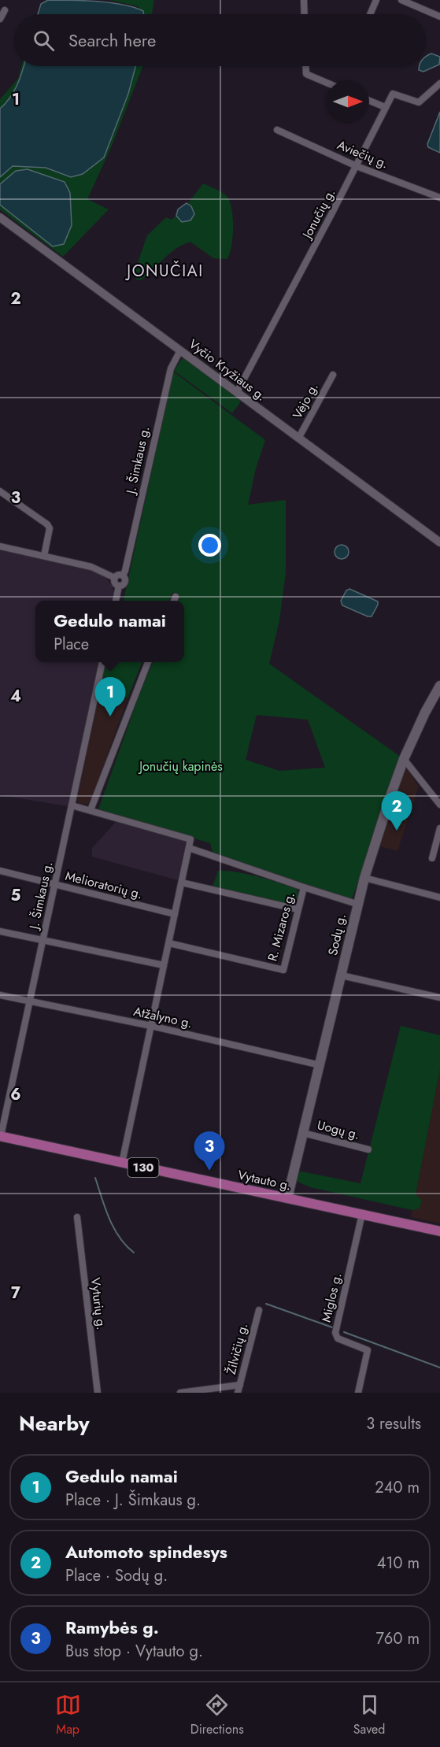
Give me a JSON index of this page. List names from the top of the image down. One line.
{"streets":{"main road":["Sodų g.","130","Vytauto g."],"street":["Aviečių g.","Jonučių g.","Vyčio Kryžiaus g.","Vėjo g.","J. Šimkaus g.","Melioratorių g.","R. Mizaros g.","Atžalyno g.","Uogų g.","Miglos g.","Vyturių g.","Žilvičių g."]},"crossings":[["Aviečių g.","Jonučių g."],["Jonučių g.","Vyčio Kryžiaus g."],["Vyčio Kryžiaus g.","Vėjo g."],["Vyčio Kryžiaus g.","J. Šimkaus g."],["J. Šimkaus g.","Melioratorių g."],["J. Šimkaus g.","Atžalyno g."],["J. Šimkaus g.","Vytauto g."],["R. Mizaros g.","Sodų g."],["Sodų g.","Atžalyno g."],["Sodų g.","Uogų g."],["Sodų g.","Vytauto g."],["Vytauto g.","Miglos g."]],"districts":["JONUČIAI"],"parks":["Jonučių kapinės"],"north":"right","page":{"search":"Search here","popup":["Gedulo namai","Place"],"pins":["1","2","3"],"heading":["Nearby","3 results"],"list":[{"mark":"1","name":"Gedulo namai","note":"Place · J. Šimkaus g.","value":"240 m"},{"mark":"2","name":"Automoto spindesys","note":"Place · Sodų g.","value":"410 m"},{"mark":"3","name":"Ramybės g.","note":"Bus stop · Vytauto g.","value":"760 m"}],"nav":["Map","Directions","Saved"]},"grid":{"rows":["1","2","3","4","5","6","7"]}}
